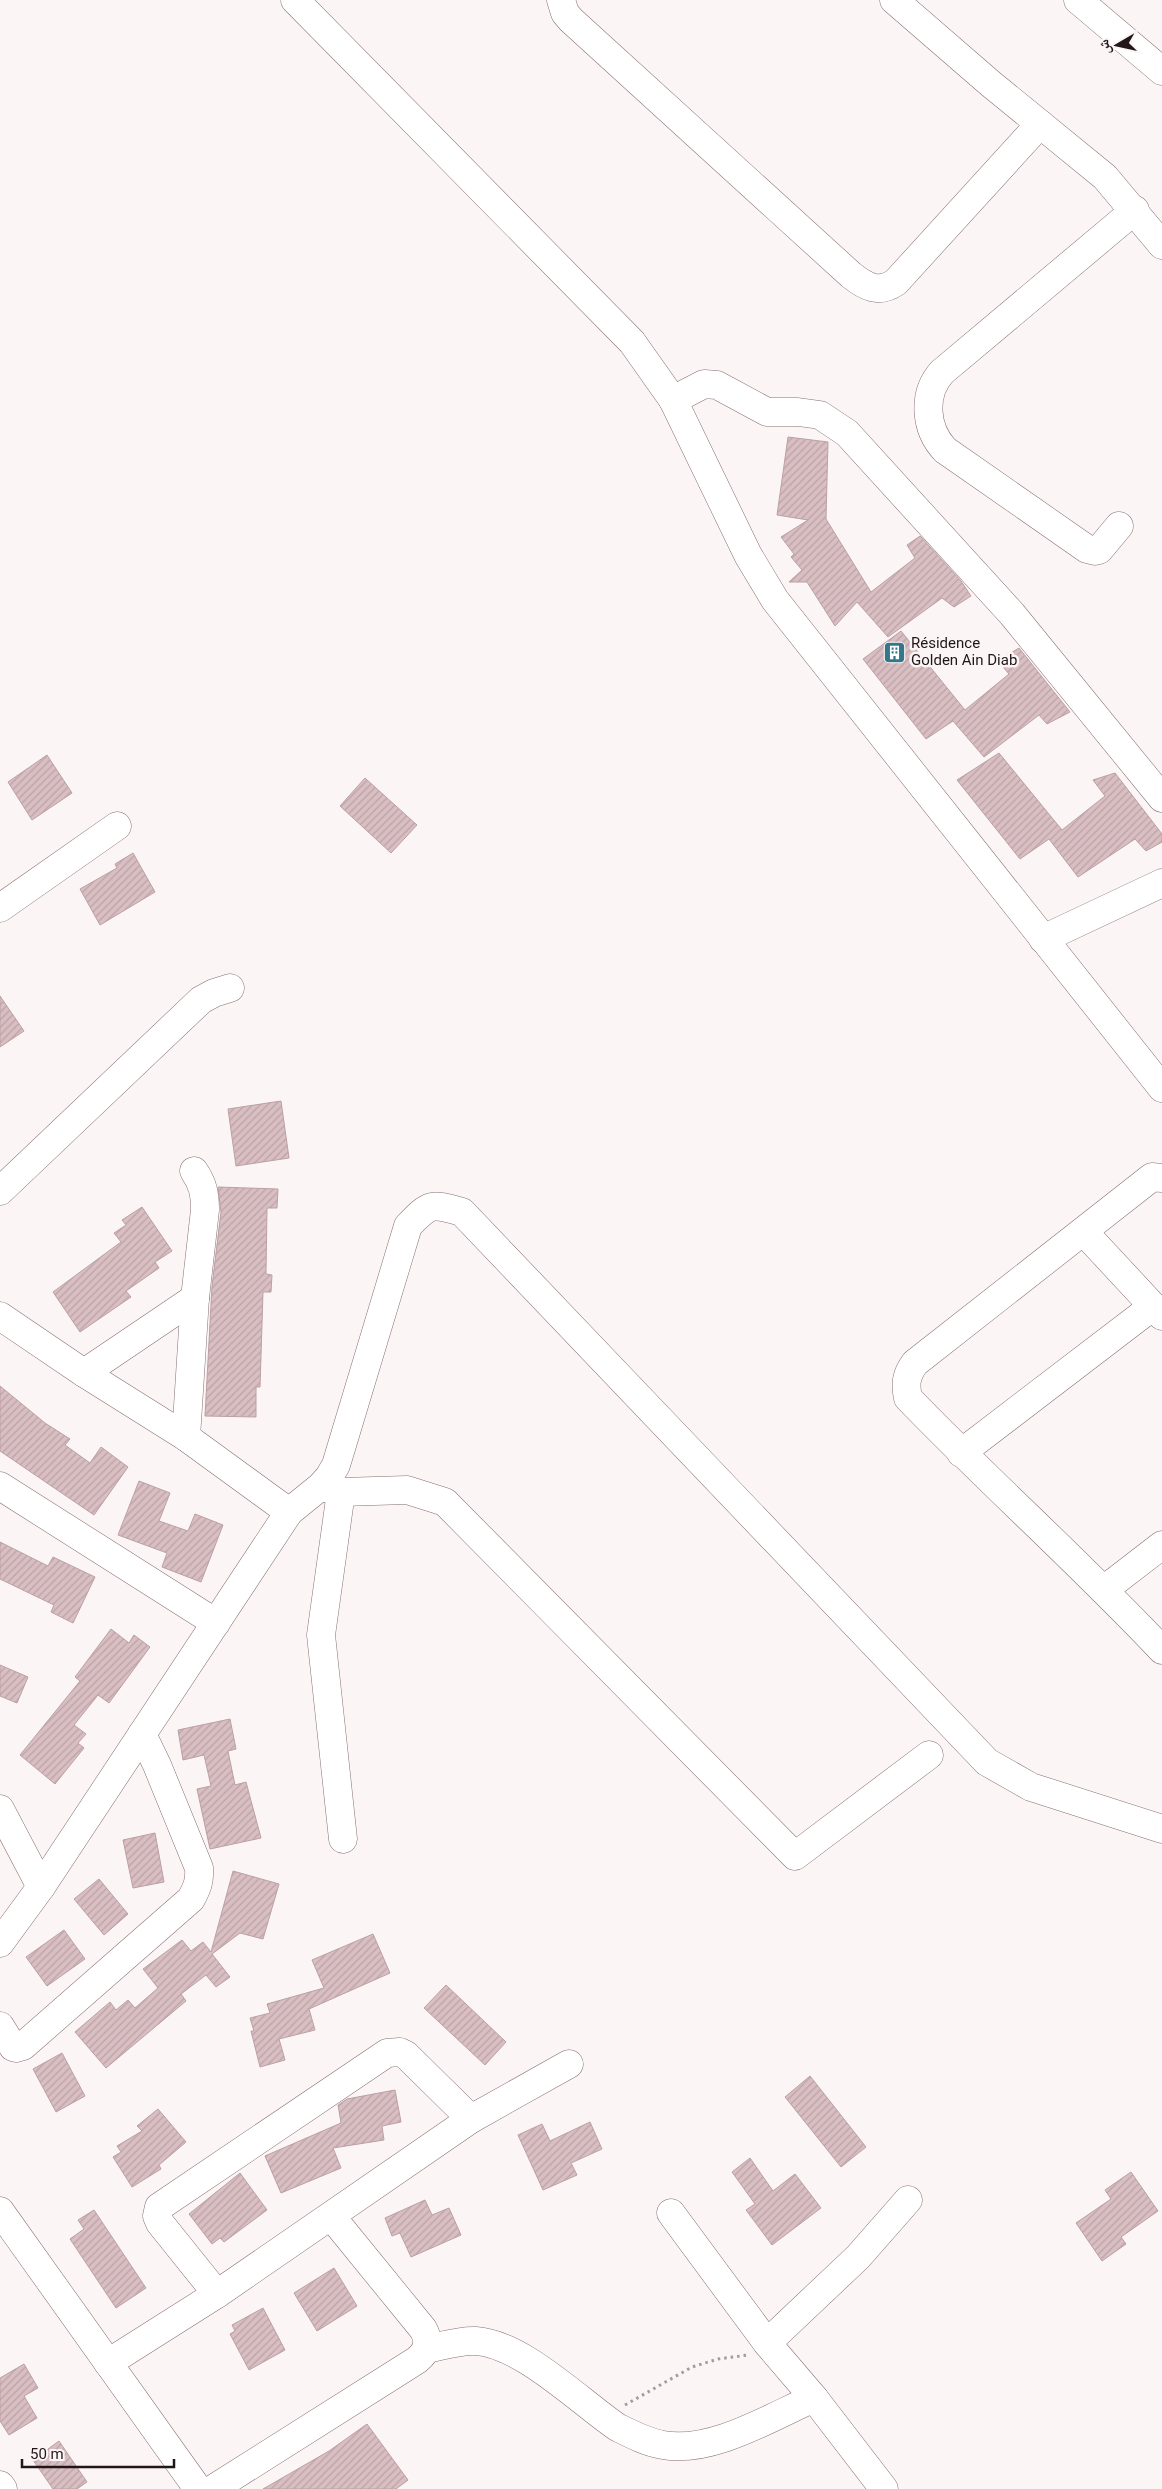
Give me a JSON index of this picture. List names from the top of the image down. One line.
{"places":{"building":["Résidence Golden Ain Diab"]},"scale_bar":"50 m","north":"left"}
